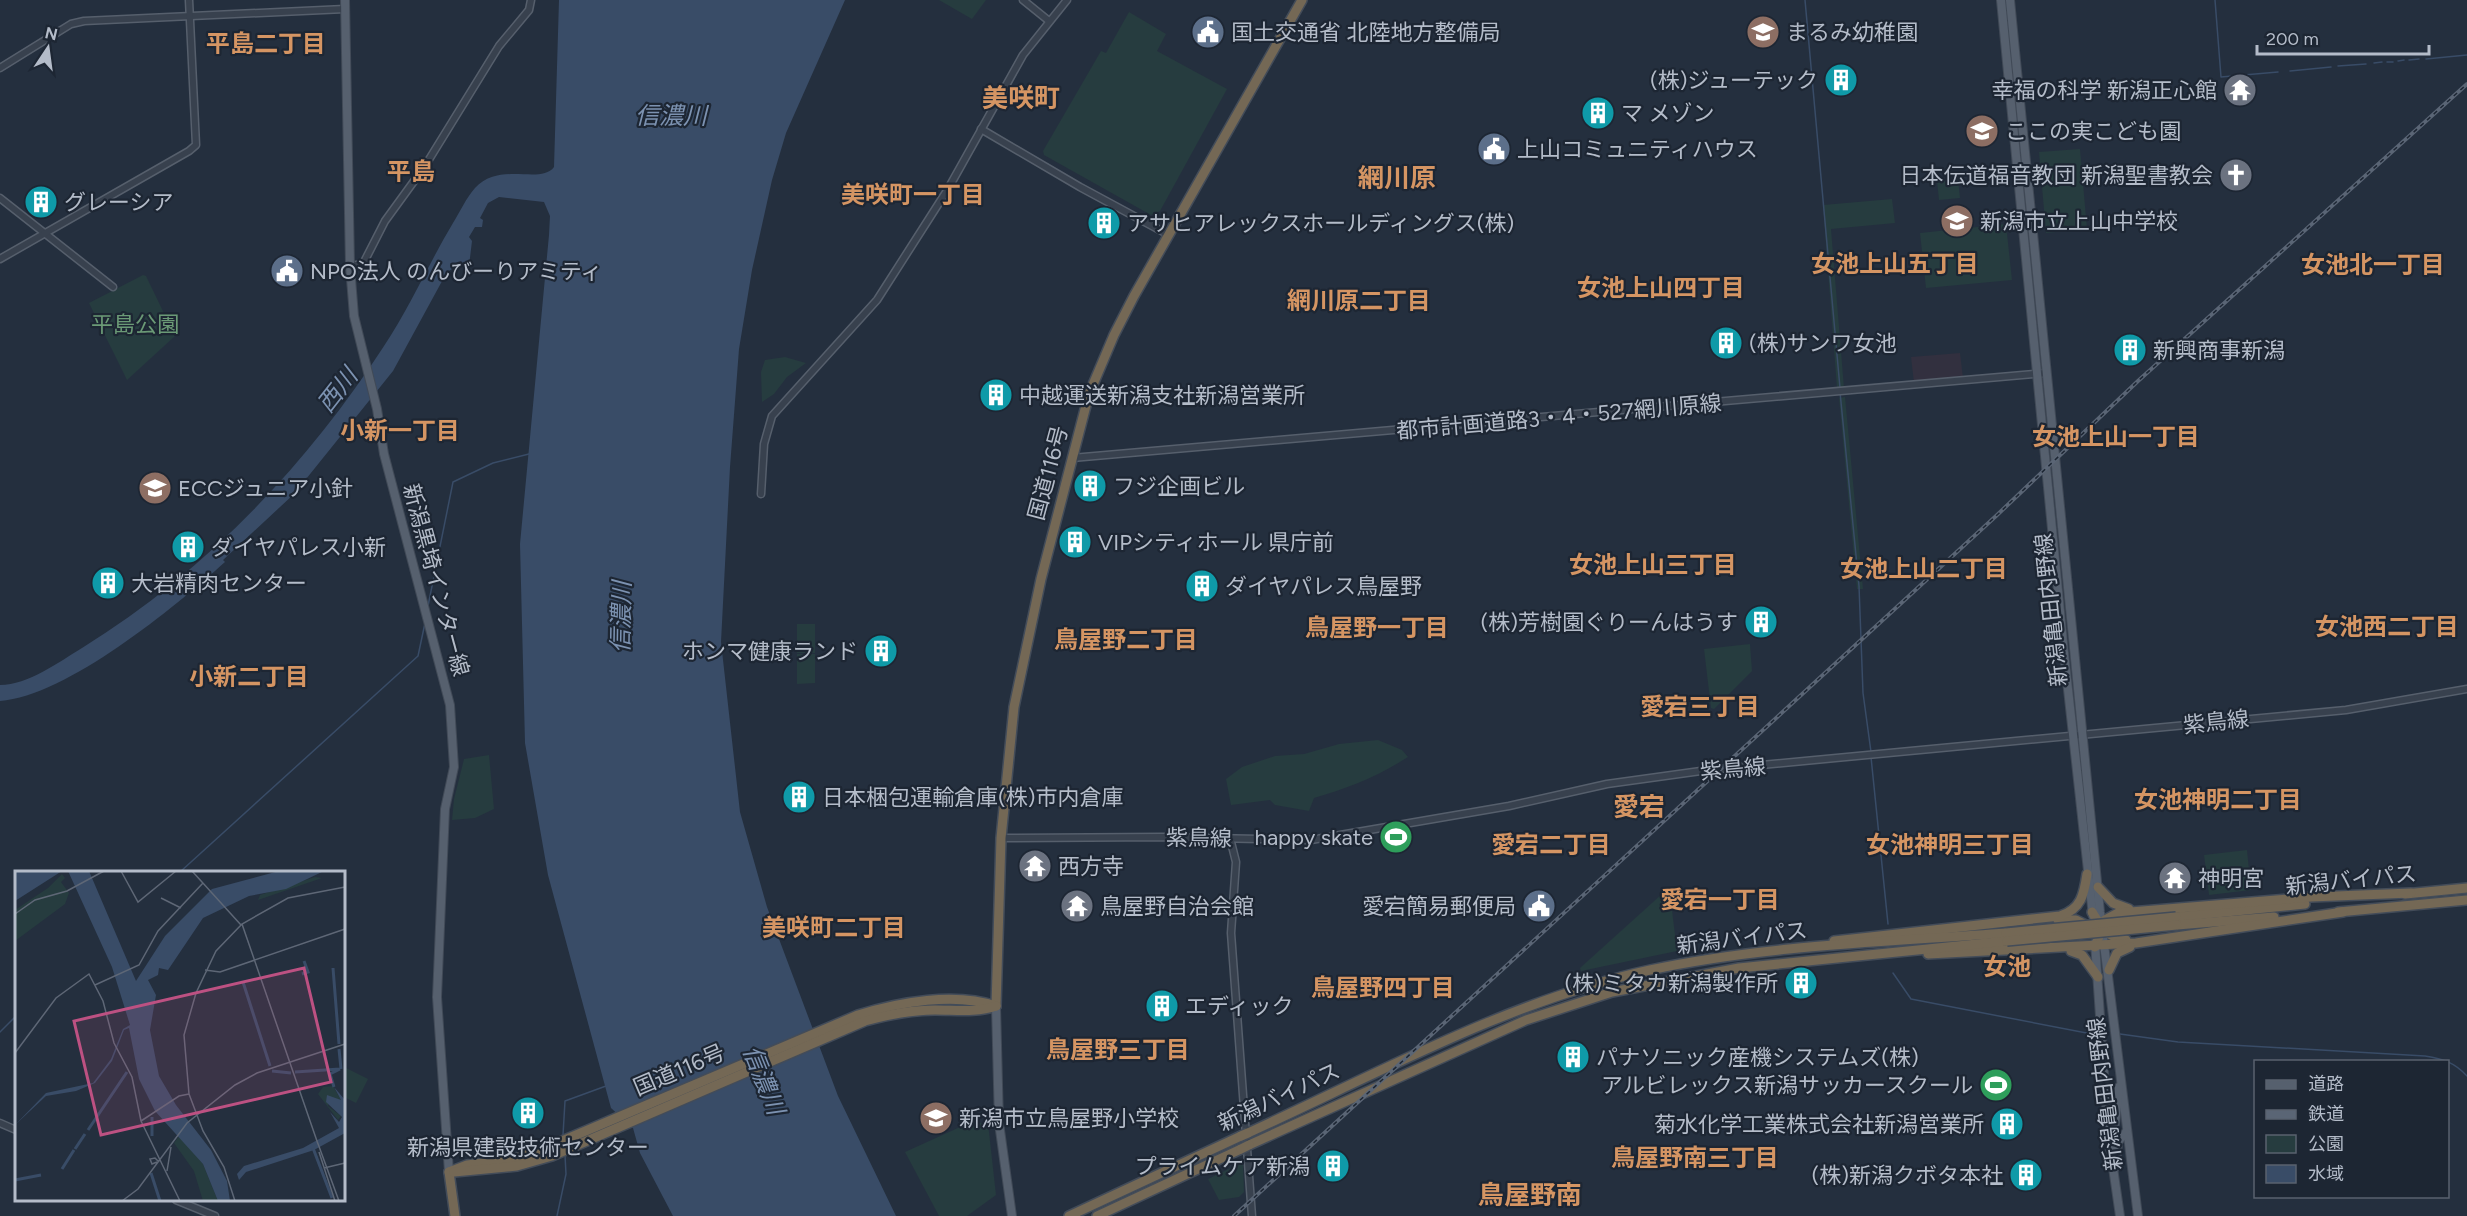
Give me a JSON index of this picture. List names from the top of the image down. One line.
{"streets":{"highway":["国道116号","新潟バイパス"],"main road":["新潟黒埼インター線","新潟亀田内野線"],"street":["都市計画道路3・4・527網川原線","紫鳥線"]},"crossings":[["都市計画道路3・4・527網川原線","国道116号"],["都市計画道路3・4・527網川原線","新潟亀田内野線"],["国道116号","新潟黒埼インター線"],["国道116号","紫鳥線"],["新潟亀田内野線","紫鳥線"]],"districts":["平島二丁目","美咲町","平島","網川原","美咲町一丁目","女池上山五丁目","女池北一丁目","女池上山四丁目","網川原二丁目","小新一丁目","女池上山一丁目","女池上山三丁目","女池上山二丁目","女池西二丁目","鳥屋野一丁目","鳥屋野二丁目","小新二丁目","愛宕三丁目","女池神明二丁目","愛宕","愛宕二丁目","女池神明三丁目","愛宕一丁目","美咲町二丁目","女池","鳥屋野四丁目","鳥屋野三丁目","鳥屋野南三丁目","鳥屋野南"],"water":["信濃川","西川"],"parks":["平島公園"],"places":{"public building":["国土交通省 北陸地方整備局","上山コミュニティハウス","NPO法人 のんびーりアミティ","愛宕簡易郵便局"],"school or university":["まるみ幼稚園","ここの実こども園","新潟市立上山中学校","ECCジュニア小針","新潟市立鳥屋野小学校"],"building":["(株)ジューテック","マ メゾン","グレーシア","アサヒアレックスホールディングス(株)","(株)サンワ女池","新興商事新潟","中越運送新潟支社新潟営業所","フジ企画ビル","VIPシティホール 県庁前","ダイヤパレス小新","大岩精肉センター","ダイヤパレス鳥屋野","(株)芳樹園ぐりーんはうす","ホンマ健康ランド","日本梱包運輸倉庫(株)市内倉庫","(株)ミタカ新潟製作所","エディック","パナソニック産機システムズ(株)","新潟県建設技術センター","菊水化学工業株式会社新潟営業所","プライムケア新潟","(株)新潟クボタ本社"],"temple":["幸福の科学 新潟正心館","西方寺","神明宮","鳥屋野自治会館"],"church":["日本伝道福音教団 新潟聖書教会"],"sports":["happy skate","アルビレックス新潟サッカースクール"]},"legend":["道路","鉄道","公園","水域"],"scale_bar":"200 m","north":"top"}
